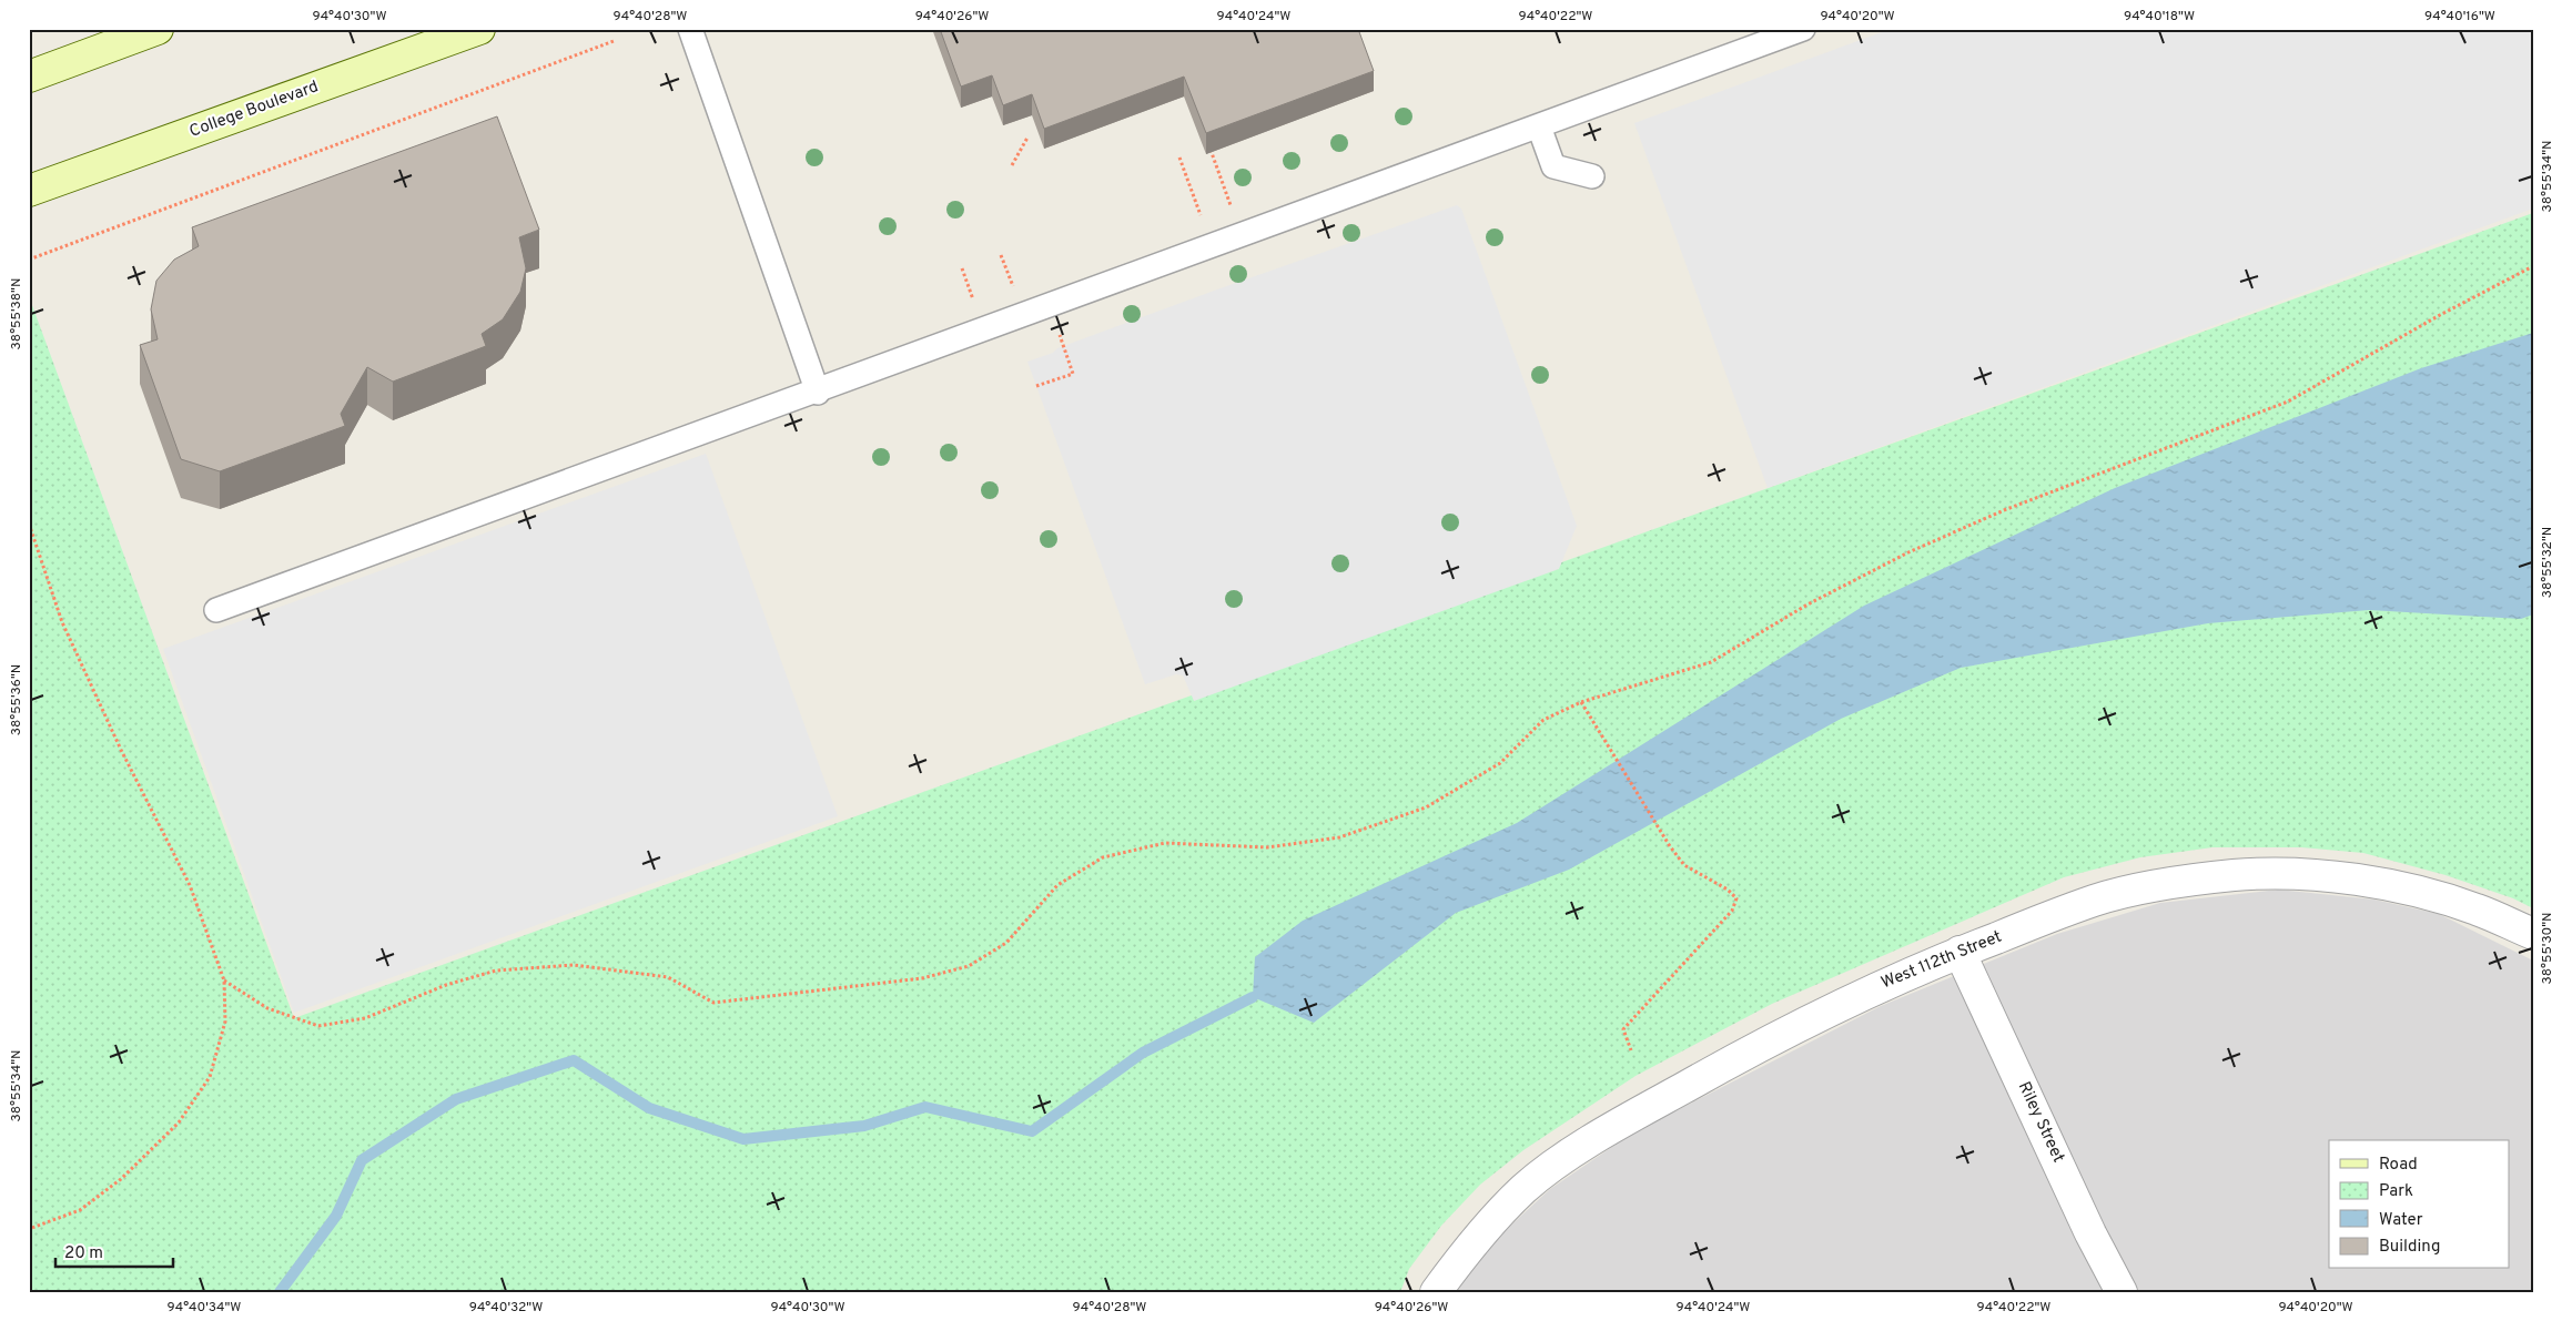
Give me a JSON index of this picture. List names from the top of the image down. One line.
{"streets":{"main road":["College Boulevard"],"street":["West 112th Street","Riley Street"]},"crossings":[["West 112th Street","Riley Street"]],"legend":["Road","Park","Water","Building"],"scale_bar":"20 m","coordinates":["94°40'30\"W","94°40'28\"W","94°40'26\"W","94°40'24\"W","94°40'22\"W","94°40'20\"W","94°40'18\"W","94°40'16\"W","38°55'34\"N","38°55'38\"N","38°55'32\"N","38°55'36\"N","38°55'30\"N","94°40'34\"W","94°40'32\"W"]}
